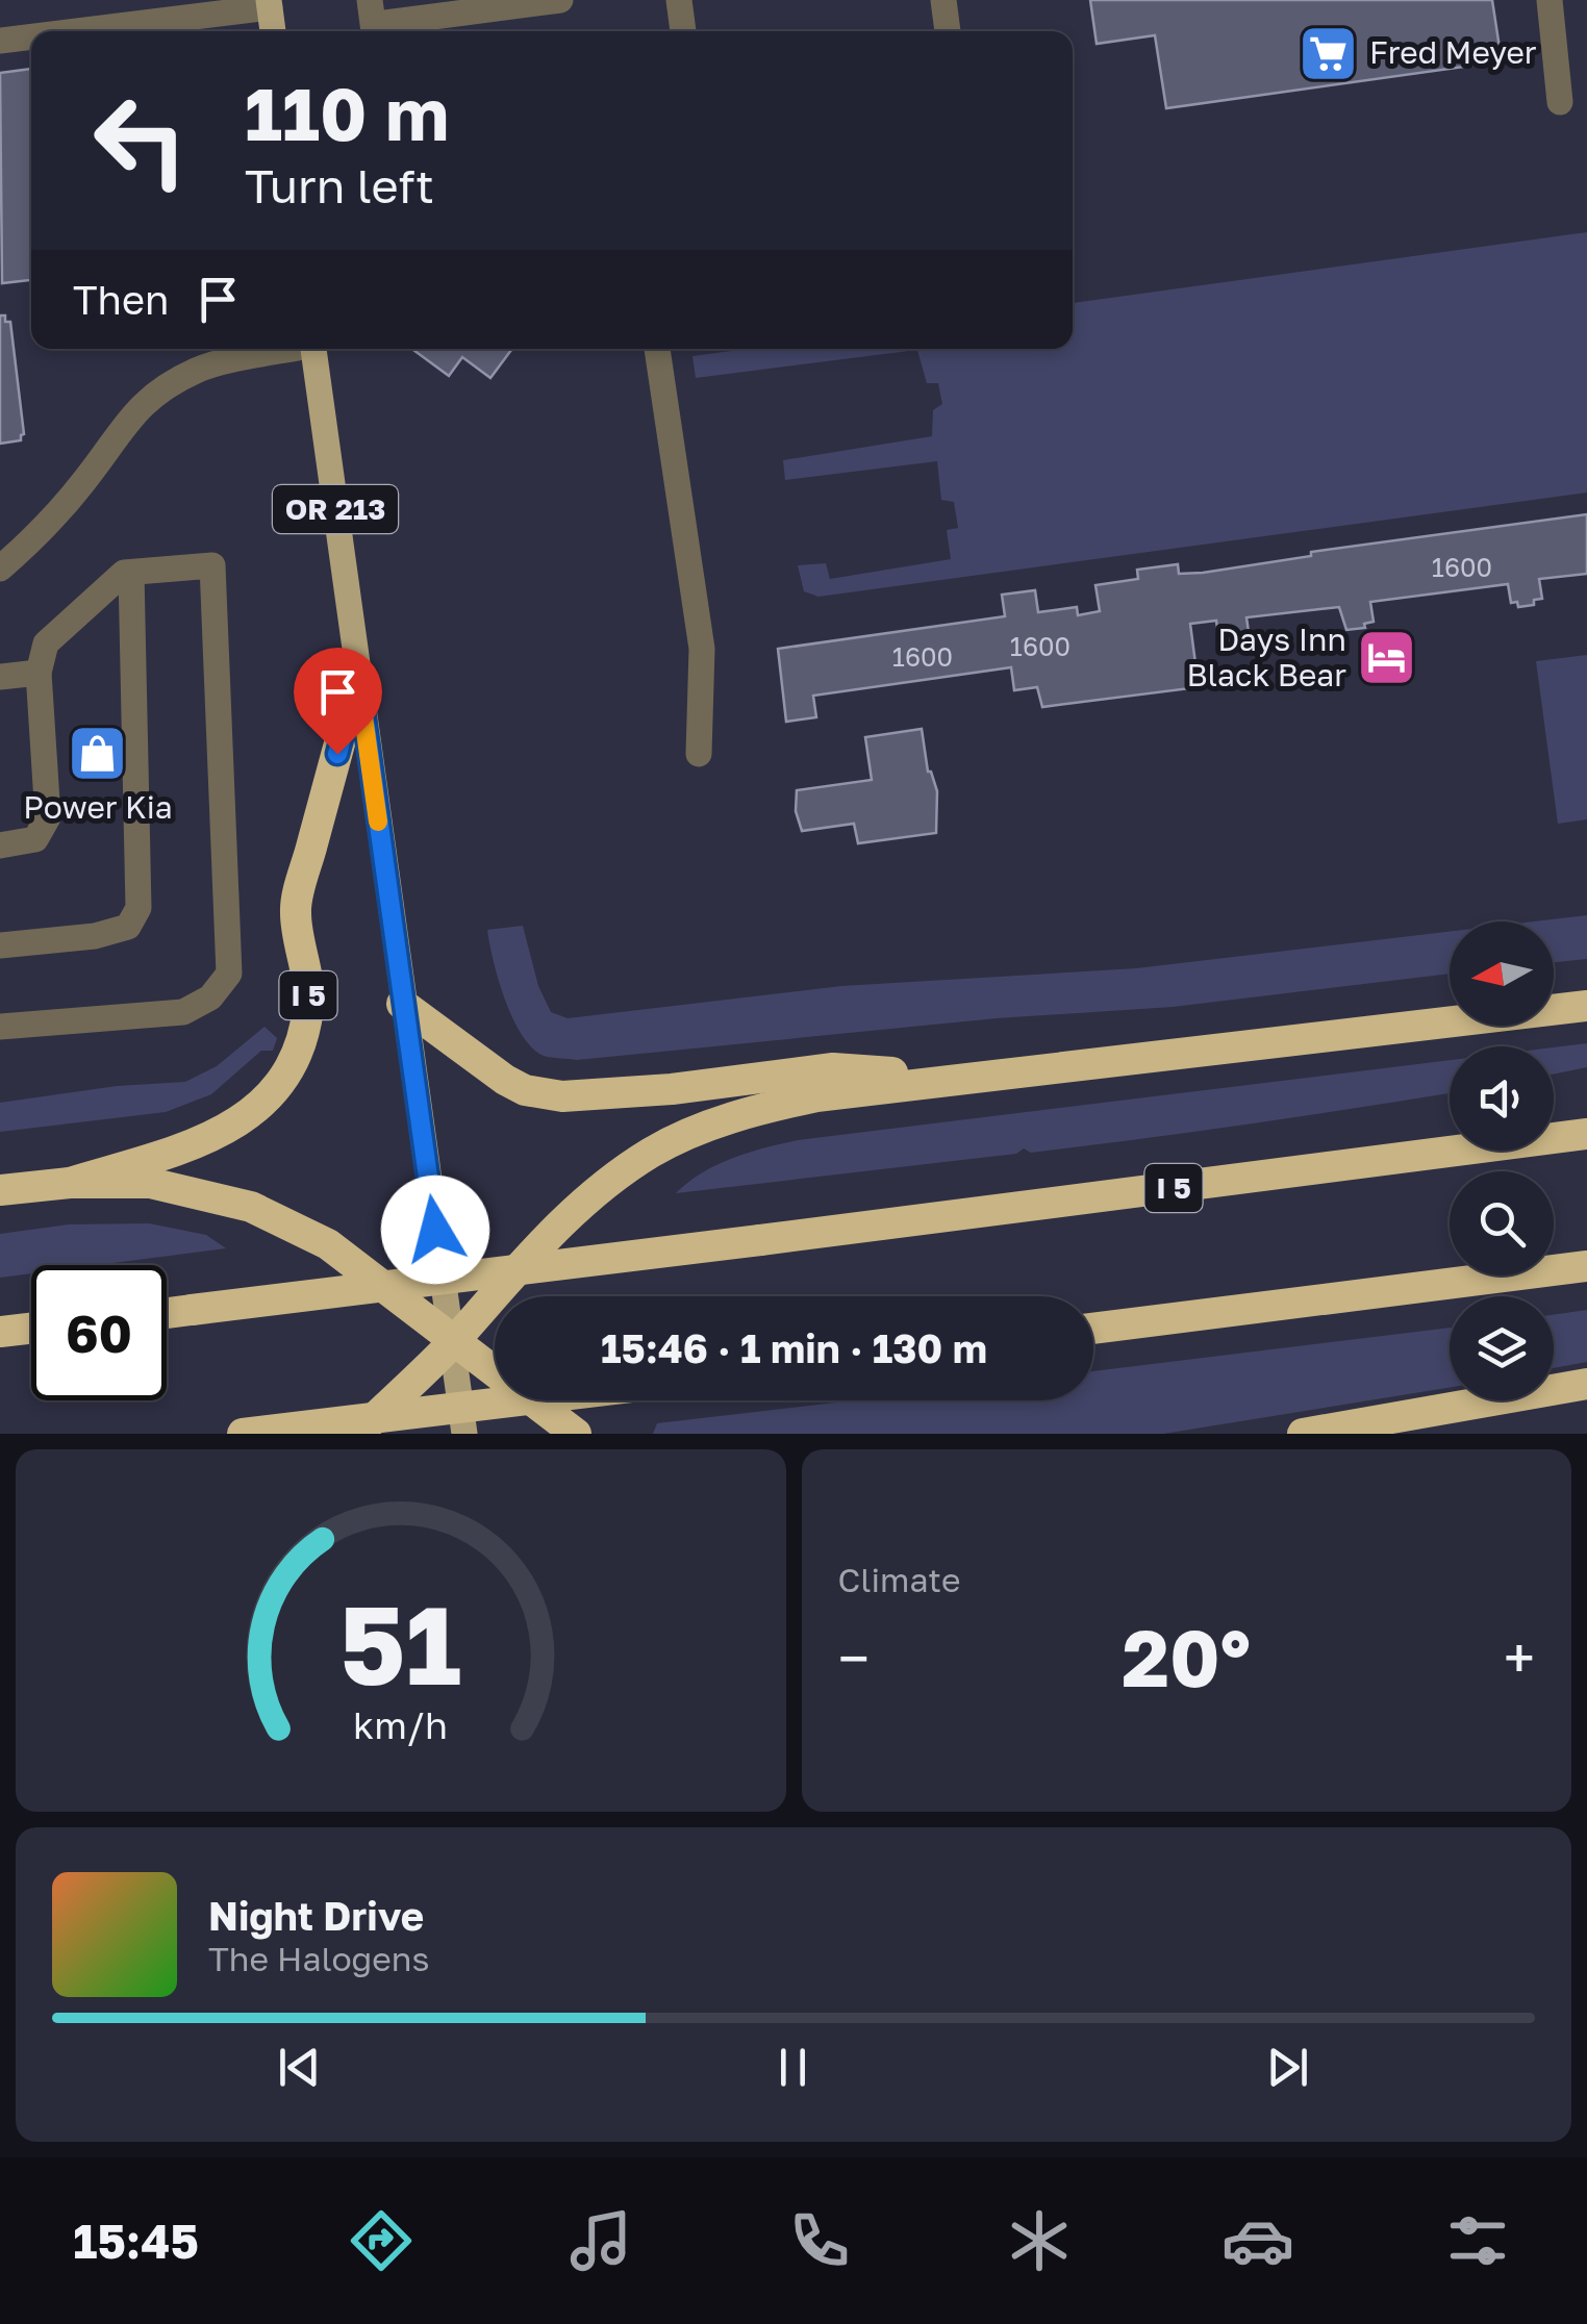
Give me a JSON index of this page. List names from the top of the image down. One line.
{"streets":{"highway":["I 5"],"main road":["OR 213"]},"crossings":[["OR 213","I 5"]],"places":{"supermarket":["Fred Meyer"],"hotel":["Days Inn Black Bear"],"shop":["Power Kia"]},"house_numbers":["1600","1600","1600"],"north":"left","page":{"turn":["110 m","Turn left"],"then":"Then","limit":"60","trip":"15:46 · 1 min · 130 m","tile":"Climate","heat":["−","20°","+"],"song":["Night Drive","The Halogens"],"tabs":"15:45","gauge":["51","km/h"]}}
